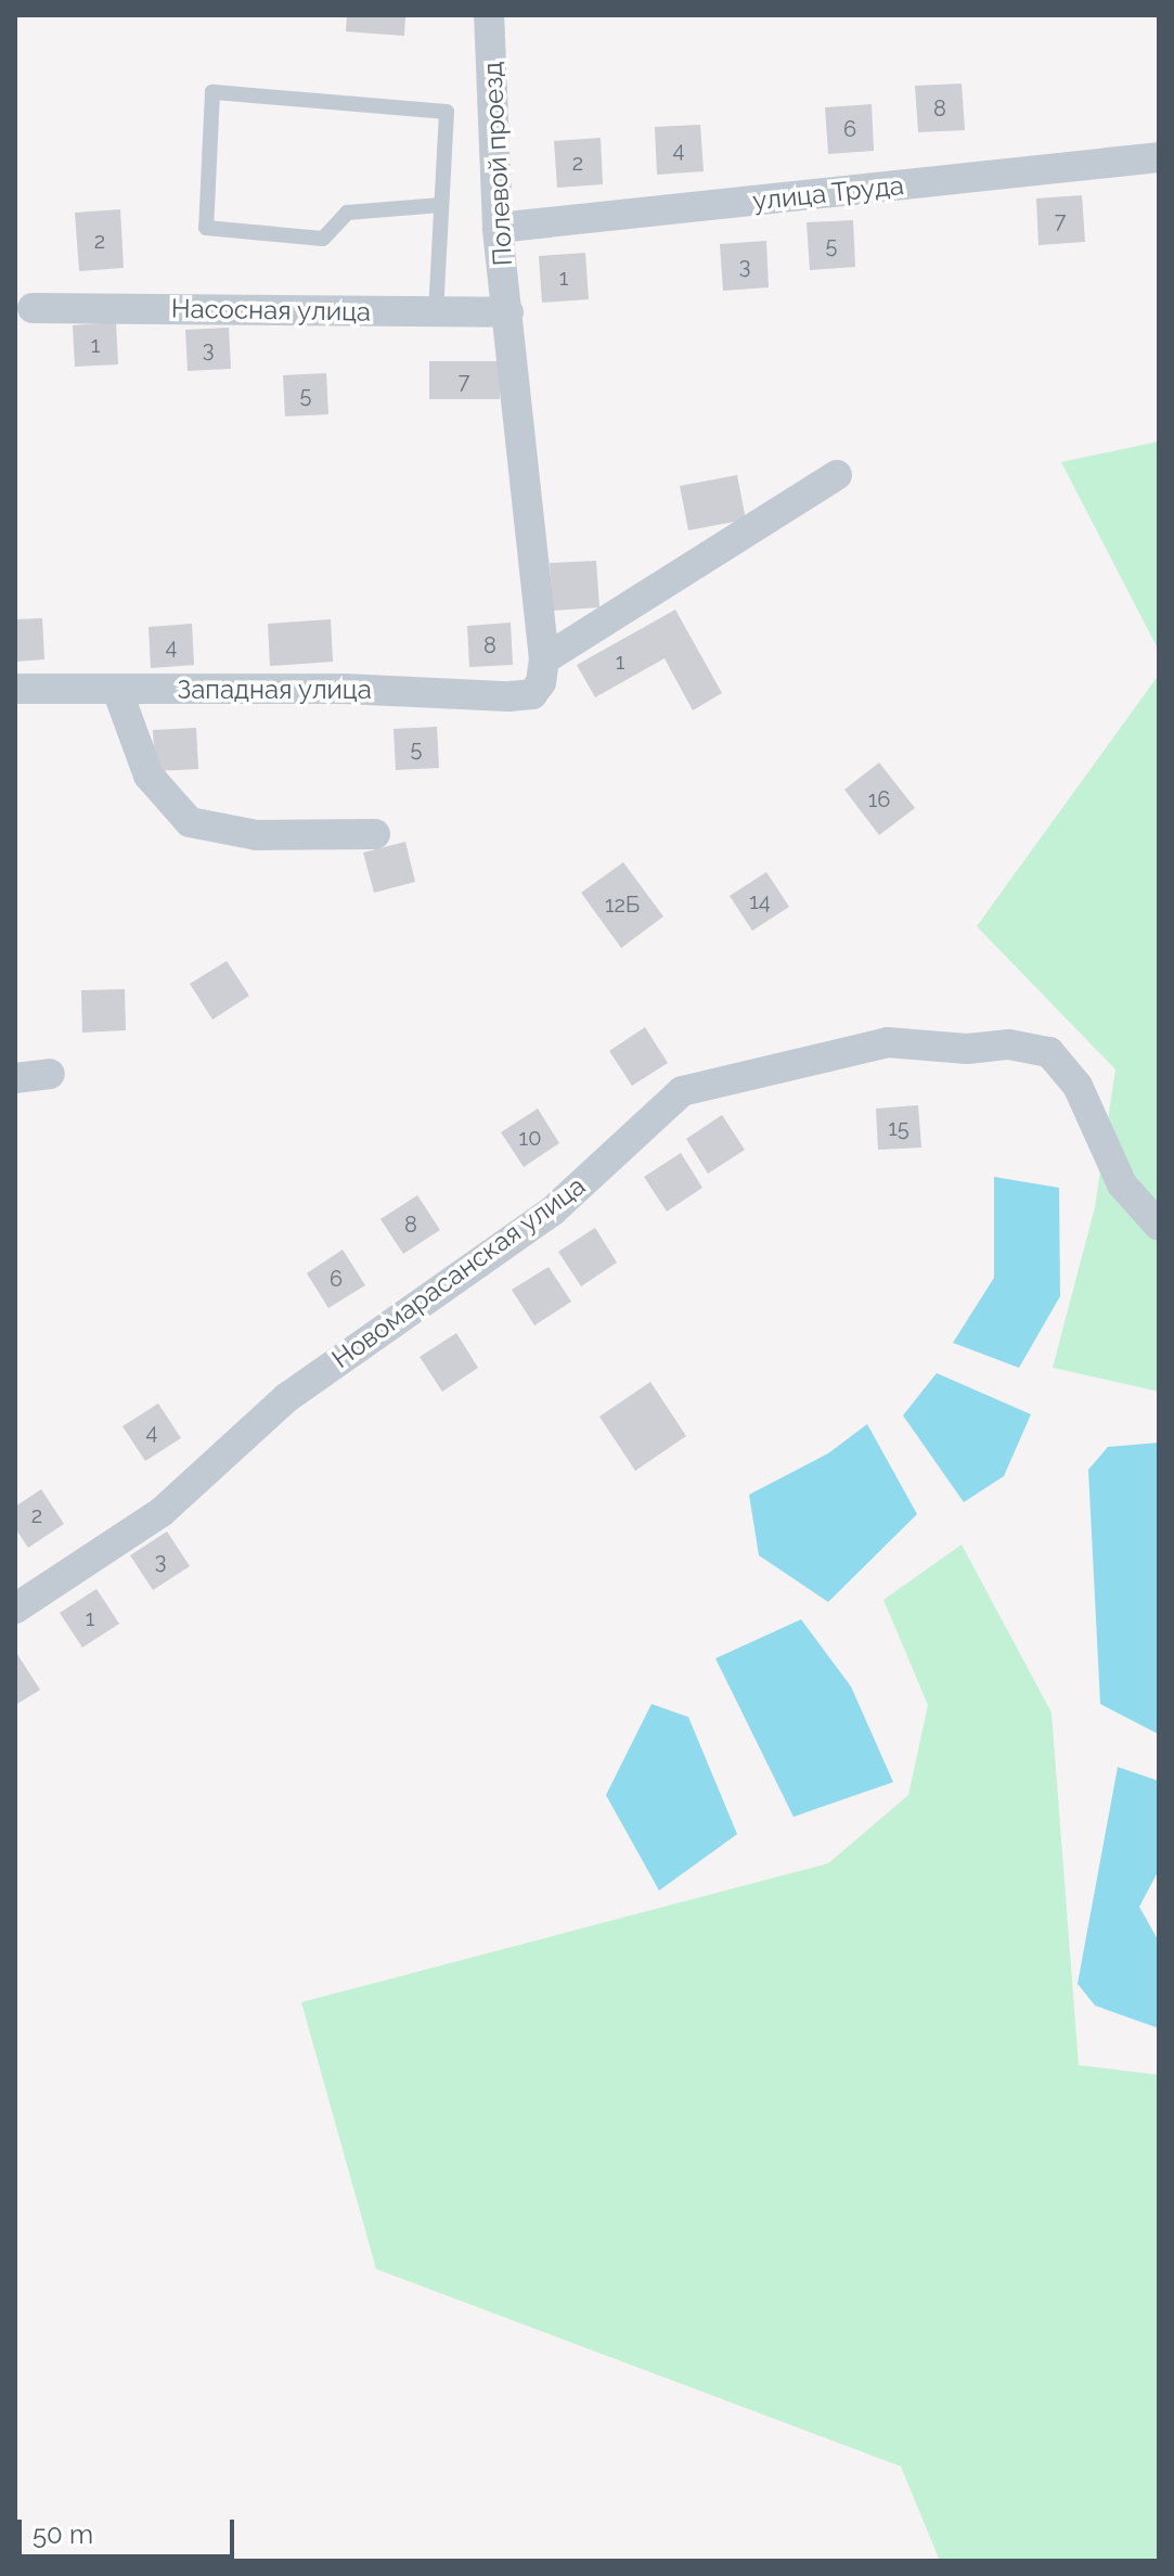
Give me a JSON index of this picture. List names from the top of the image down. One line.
{"streets":{"street":["Полевой проезд","улица Труда","Насосная улица","Западная улица","Новомарасанская улица"]},"crossings":[["Полевой проезд","улица Труда"],["Полевой проезд","Насосная улица"],["Полевой проезд","Западная улица"]],"house_numbers":["8","6","4","2","7","2","5","3","1","1","3","7","5","8","4","1","5","16","14","12Б","15","10","8","6","4","2","3","1"],"scale_bar":"50 m"}
